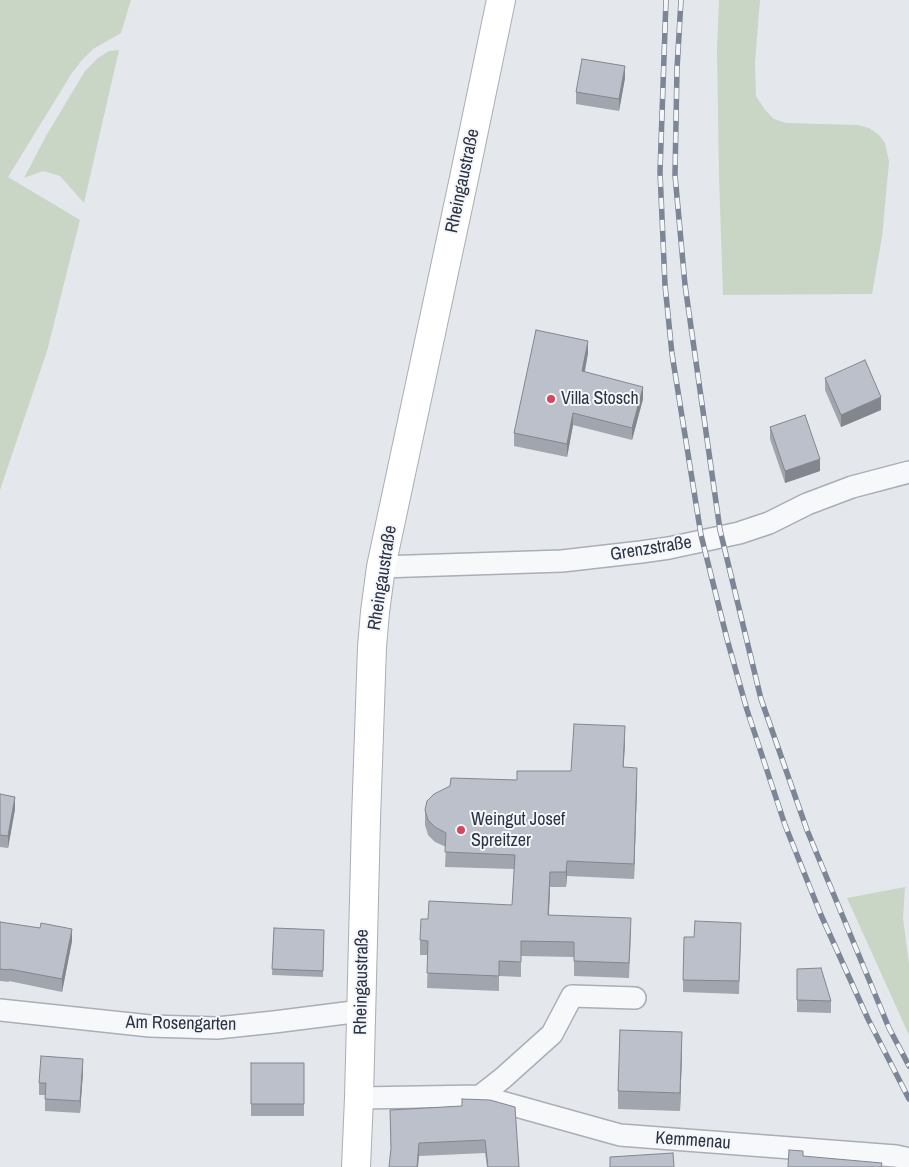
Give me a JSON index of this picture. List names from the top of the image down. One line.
{"streets":{"main road":["Rheingaustraße"],"street":["Grenzstraße","Am Rosengarten","Kemmenau"]},"crossings":[["Rheingaustraße","Grenzstraße"],["Rheingaustraße","Am Rosengarten"],["Rheingaustraße","Kemmenau"]],"places":["Villa Stosch","Weingut Josef Spreitzer"]}
